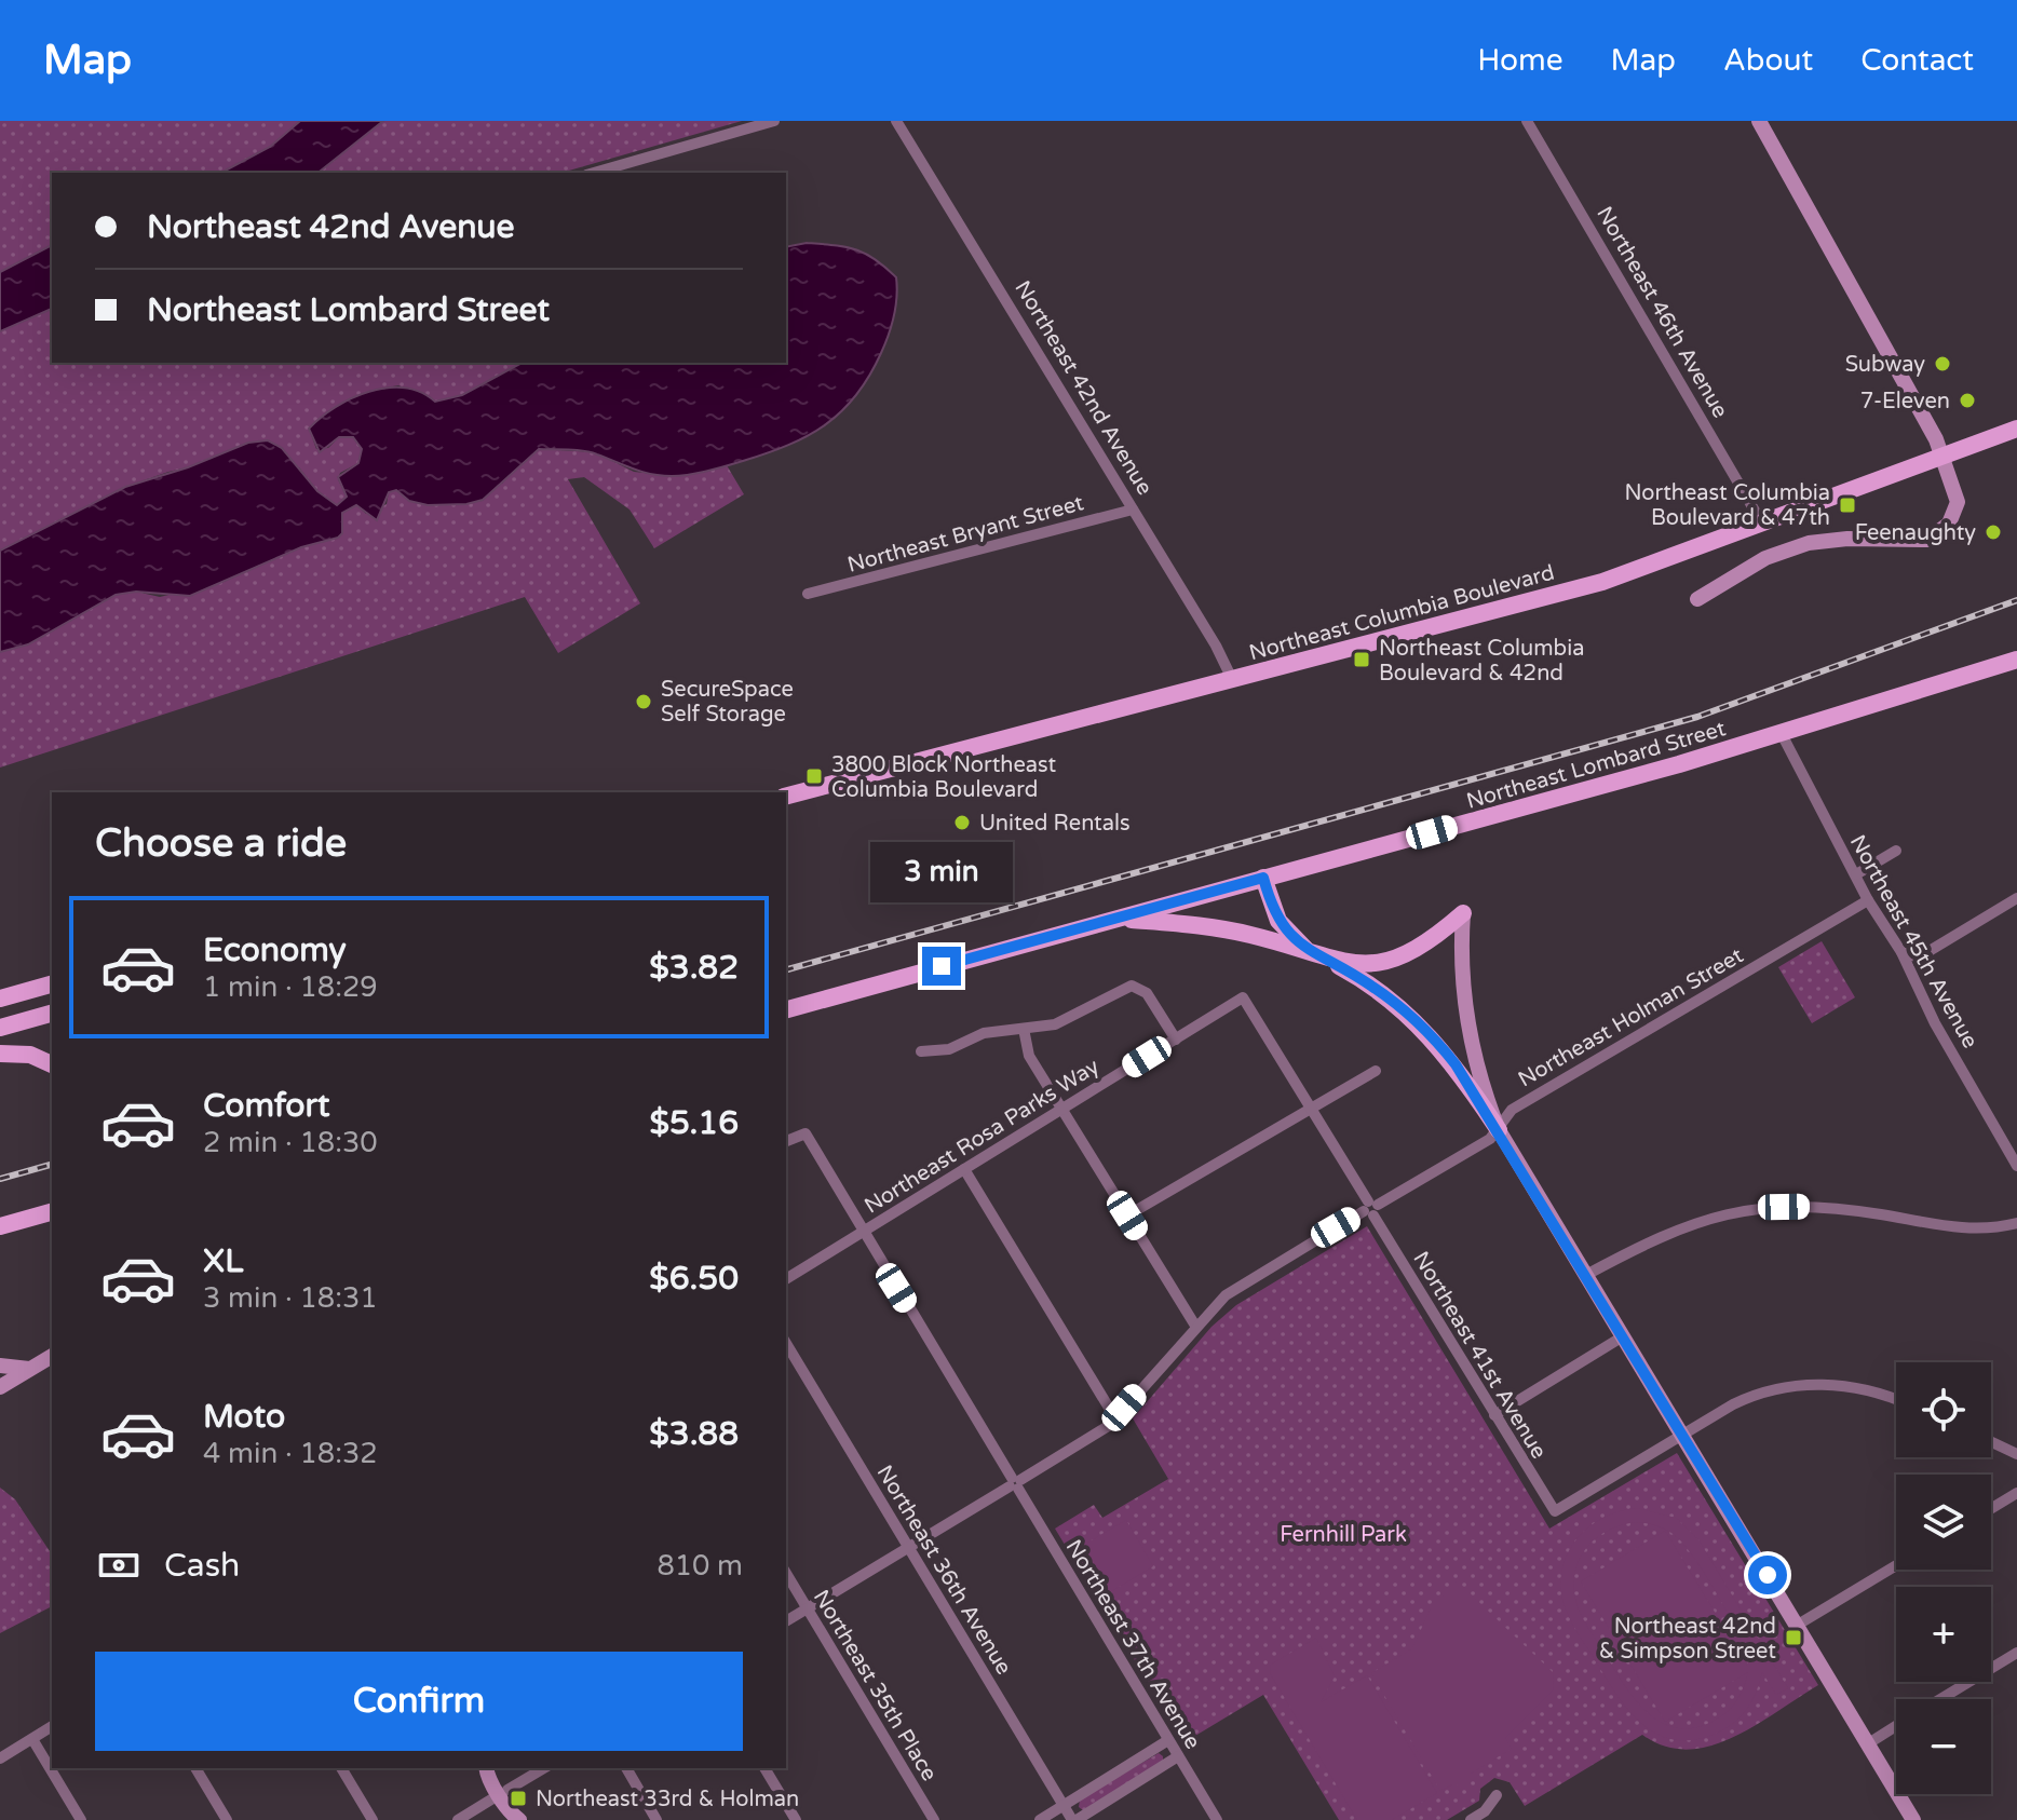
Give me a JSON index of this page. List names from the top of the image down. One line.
{"streets":{"main road":["Northeast Columbia Boulevard","Northeast Lombard Street"],"street":["Northeast 46th Avenue","Northeast 42nd Avenue","Northeast Bryant Street","Northeast 45th Avenue","Northeast Holman Street","Northeast Rosa Parks Way","Northeast 41st Avenue","Northeast 36th Avenue","Northeast 37th Avenue","Northeast 35th Place"]},"crossings":[["Northeast 46th Avenue","Northeast Columbia Boulevard"],["Northeast 42nd Avenue","Northeast Bryant Street"],["Northeast 42nd Avenue","Northeast Columbia Boulevard"],["Northeast Lombard Street","Northeast 45th Avenue"],["Northeast 45th Avenue","Northeast Holman Street"],["Northeast Holman Street","Northeast 41st Avenue"],["Northeast Holman Street","Northeast 36th Avenue"],["Northeast Holman Street","Northeast 37th Avenue"],["Northeast Holman Street","Northeast 35th Place"],["Northeast Rosa Parks Way","Northeast 41st Avenue"],["Northeast Rosa Parks Way","Northeast 37th Avenue"]],"parks":["Fernhill Park"],"places":{"other":["Subway","7-Eleven","Feenaughty","SecureSpace Self Storage","United Rentals"],"transit":["Northeast Columbia Boulevard & 47th","Northeast Columbia Boulevard & 42nd","3800 Block Northeast Columbia Boulevard","Northeast 42nd & Simpson Street","Northeast 33rd & Holman"]},"page":{"header":"Map","nav":["Home","Map","About","Contact"],"banner":["Northeast 42nd Avenue","Northeast Lombard Street"],"heading":"Choose a ride","bubble":"3 min","list":[{"name":"Economy","note":"1 min · 18:29","value":"$3.82"},{"name":"Comfort","note":"2 min · 18:30","value":"$5.16"},{"name":"XL","note":"3 min · 18:31","value":"$6.50"},{"name":"Moto","note":"4 min · 18:32","value":"$3.88"}],"map_buttons":["+","−"],"pay":["Cash","810 m"],"buttons":"Confirm"}}
